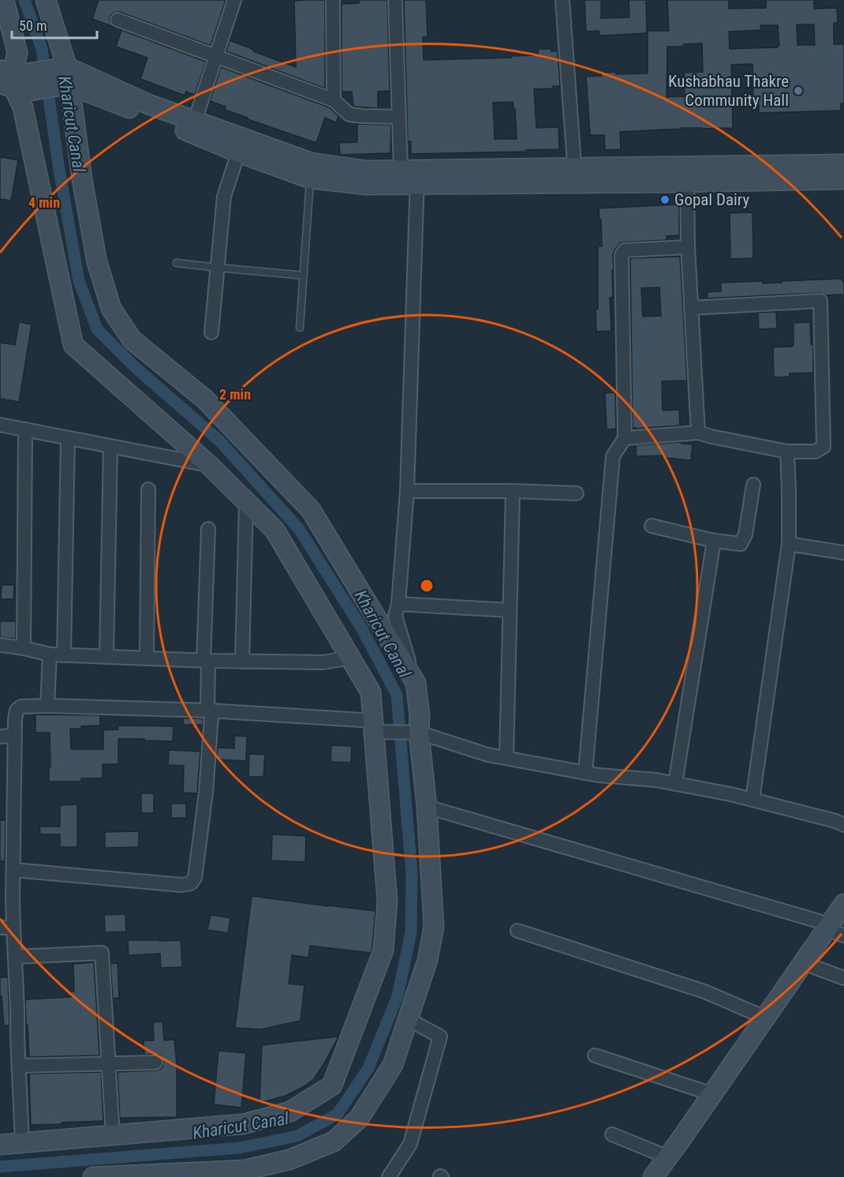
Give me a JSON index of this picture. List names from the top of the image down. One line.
{"water":["Kharicut Canal"],"places":["Kushabhau Thakre Community Hall","Gopal Dairy"],"scale_bar":"50 m","rings":["4 min","2 min"]}
